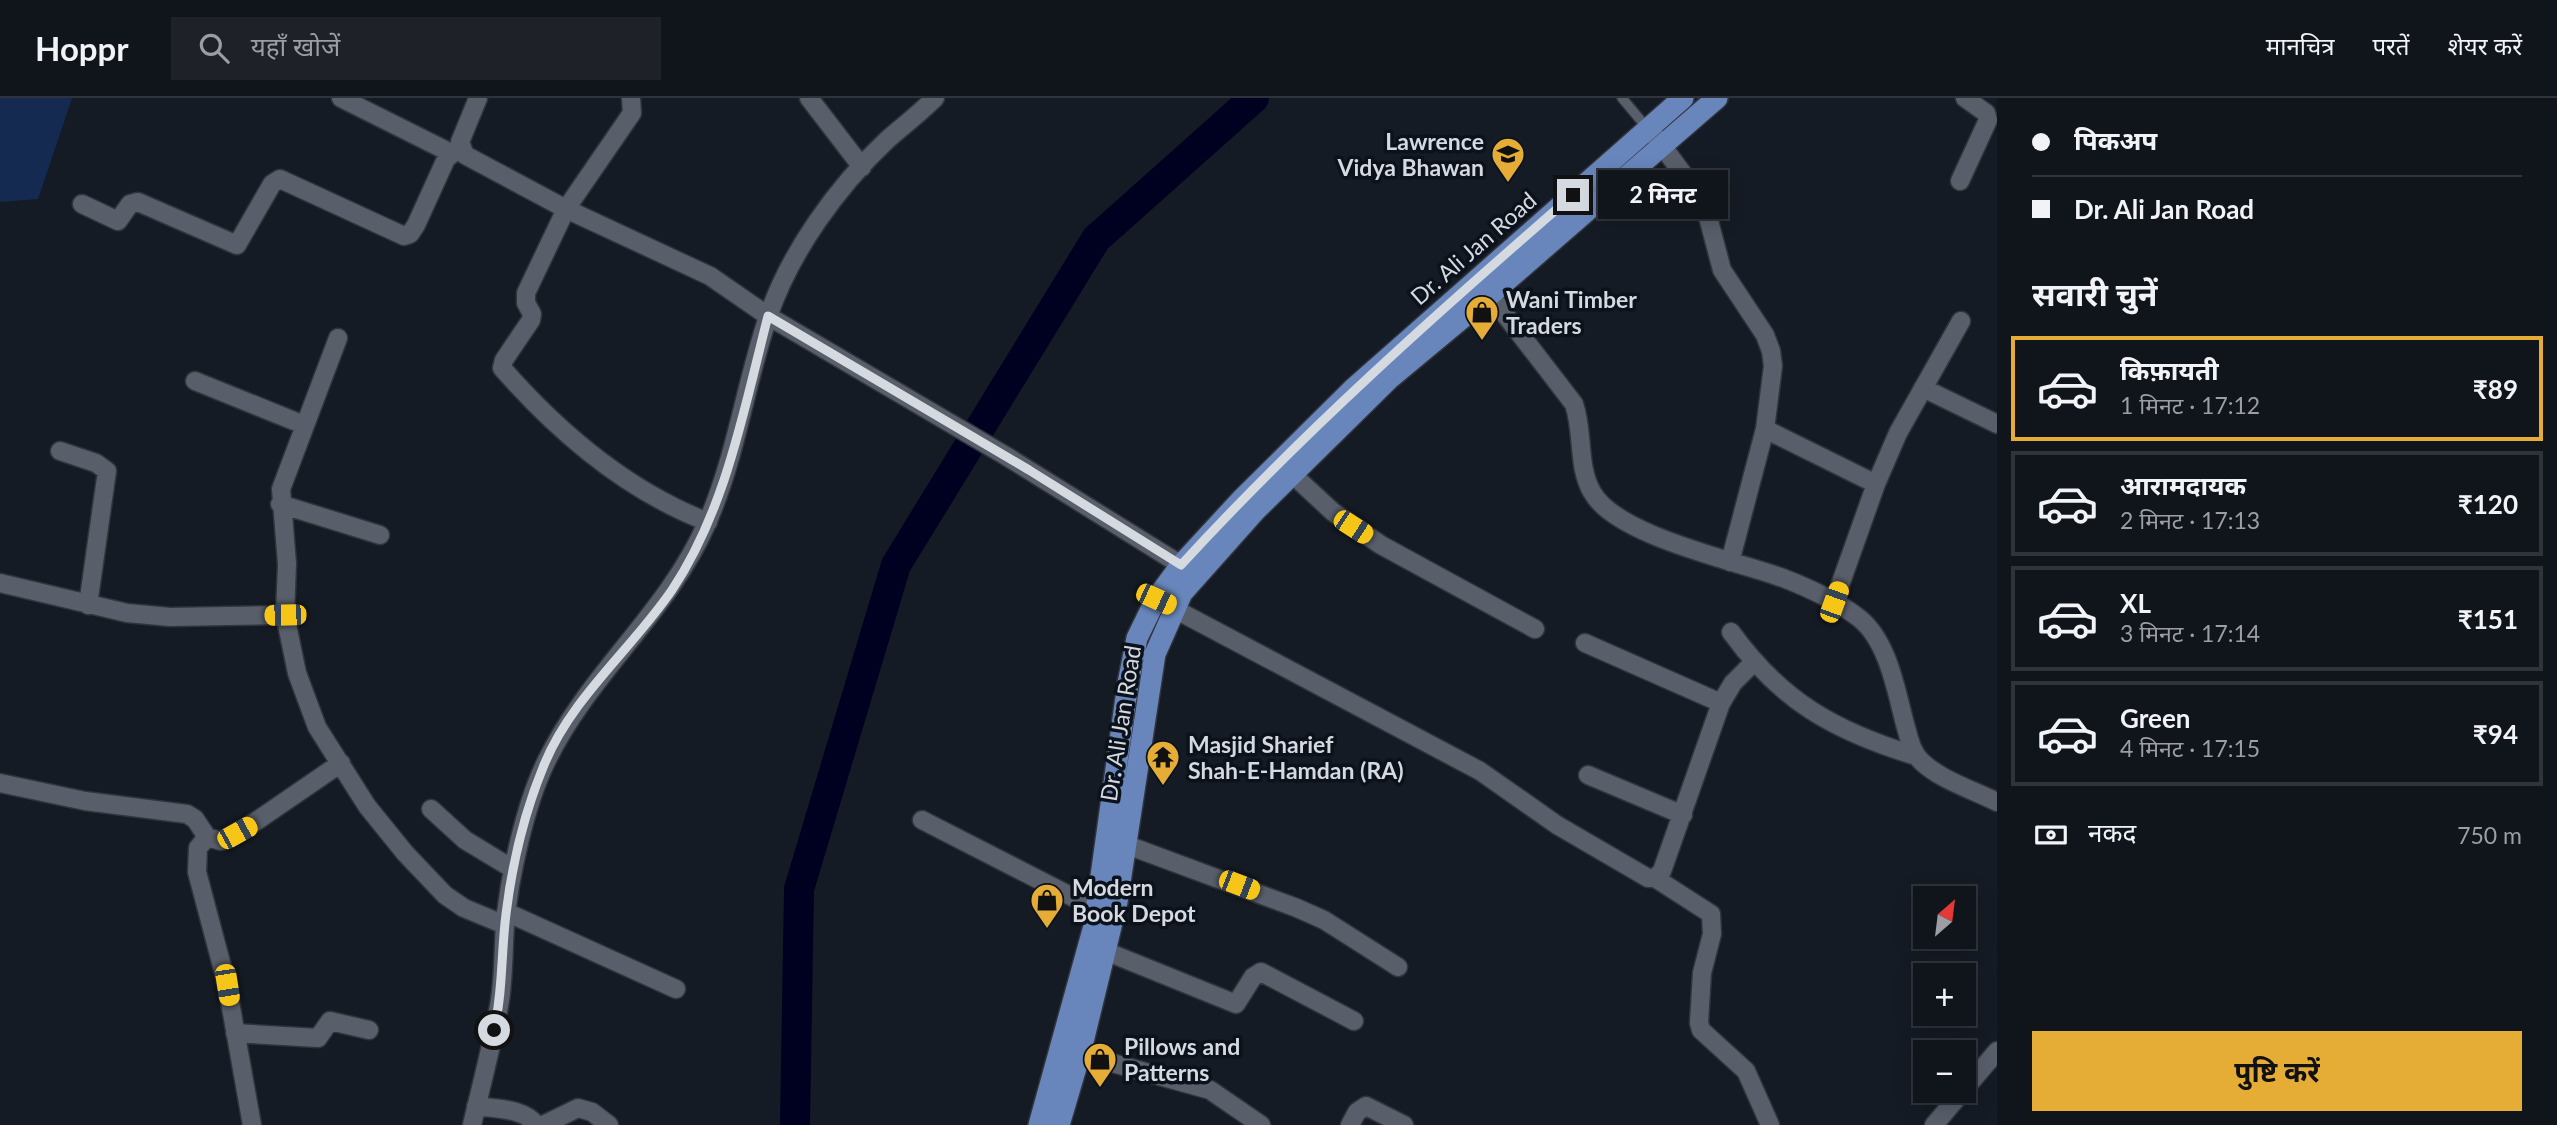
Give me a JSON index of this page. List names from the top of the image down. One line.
{"streets":{"main road":["Dr. Ali Jan Road"]},"places":{"school or university":["Lawrence Vidya Bhawan"],"shop":["Wani Timber Traders","Modern Book Depot","Pillows and Patterns"],"temple":["Masjid Sharief Shah-E-Hamdan (RA)"]},"north":"top right","page":{"header":"Hoppr","search":"यहाँ खोजें","nav":["मानचित्र","परतें","शेयर करें"],"banner":["पिकअप","Dr. Ali Jan Road"],"bubble":"2 मिनट","heading":"सवारी चुनें","list":[{"name":"किफ़ायती","note":"1 मिनट · 17:12","value":"₹89"},{"name":"आरामदायक","note":"2 मिनट · 17:13","value":"₹120"},{"name":"XL","note":"3 मिनट · 17:14","value":"₹151"},{"name":"Green","note":"4 मिनट · 17:15","value":"₹94"}],"pay":["नकद","750 m"],"map_buttons":["+","−"],"buttons":"पुष्टि करें"}}
